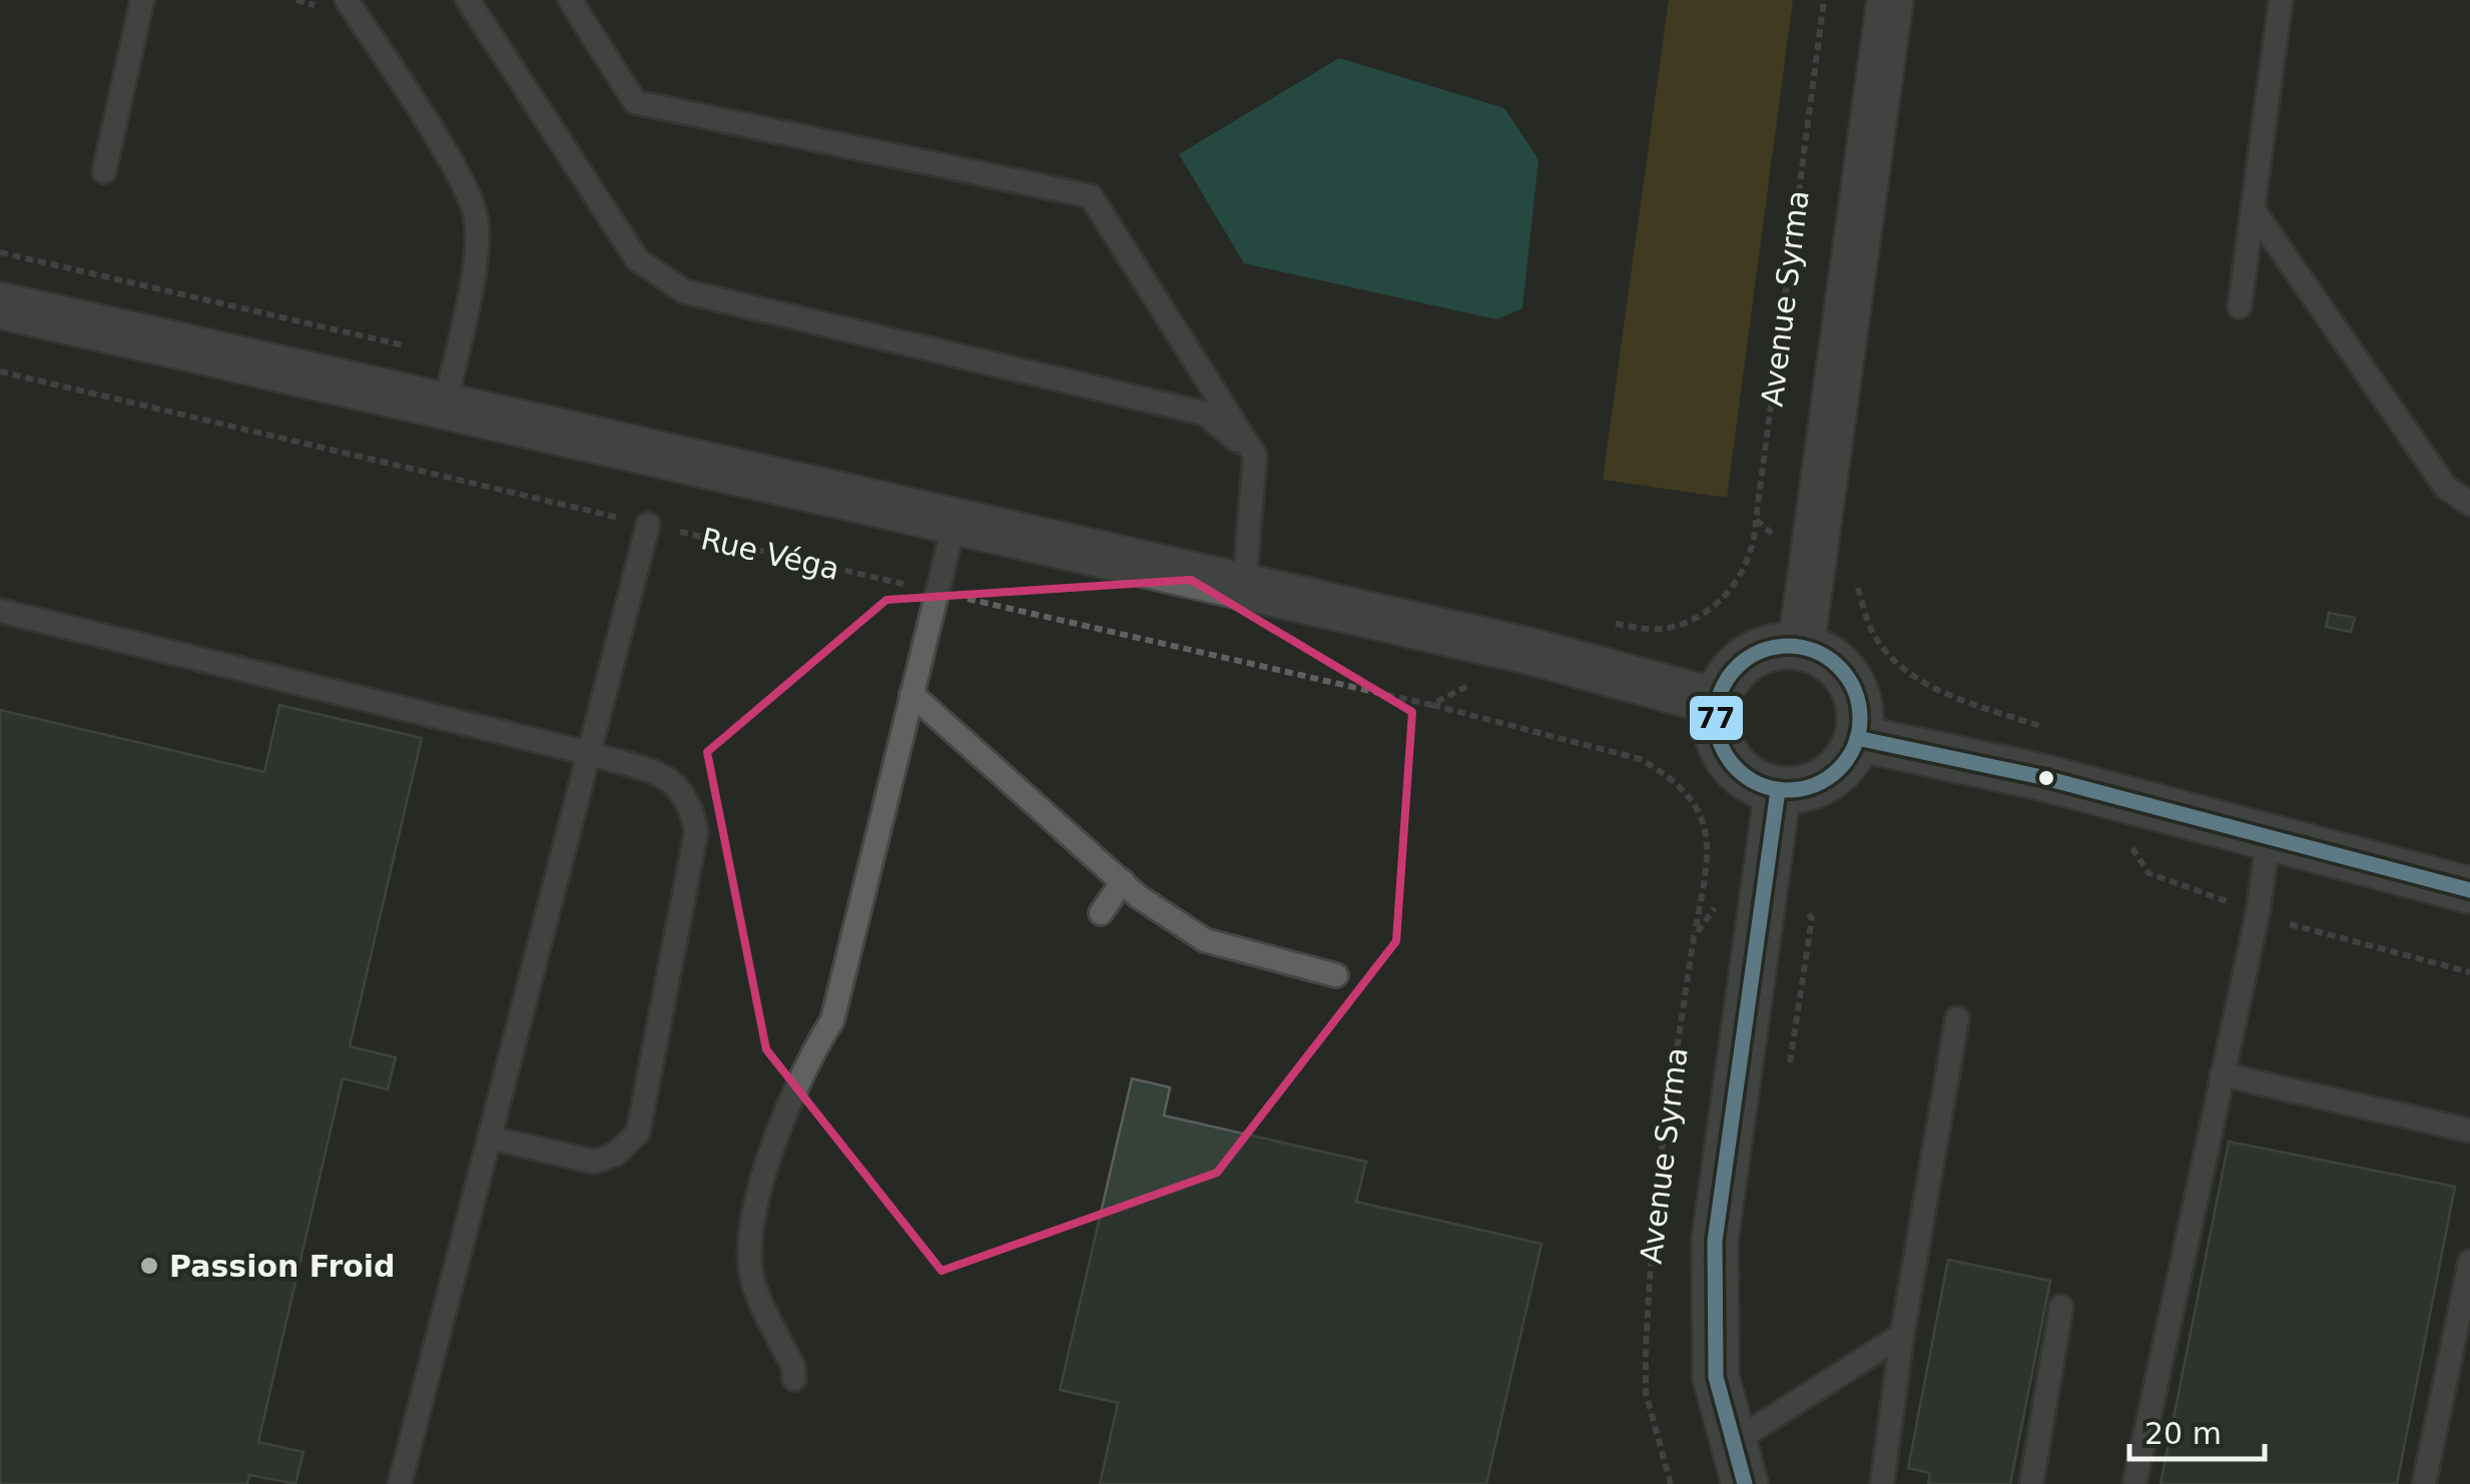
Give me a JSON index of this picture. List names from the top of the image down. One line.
{"streets":{"street":["Avenue Syrma"],"path":["Rue Véga"]},"crossings":[["Avenue Syrma","Rue Véga"]],"places":["Passion Froid"],"lines":["transit line 77"],"scale_bar":"20 m"}
